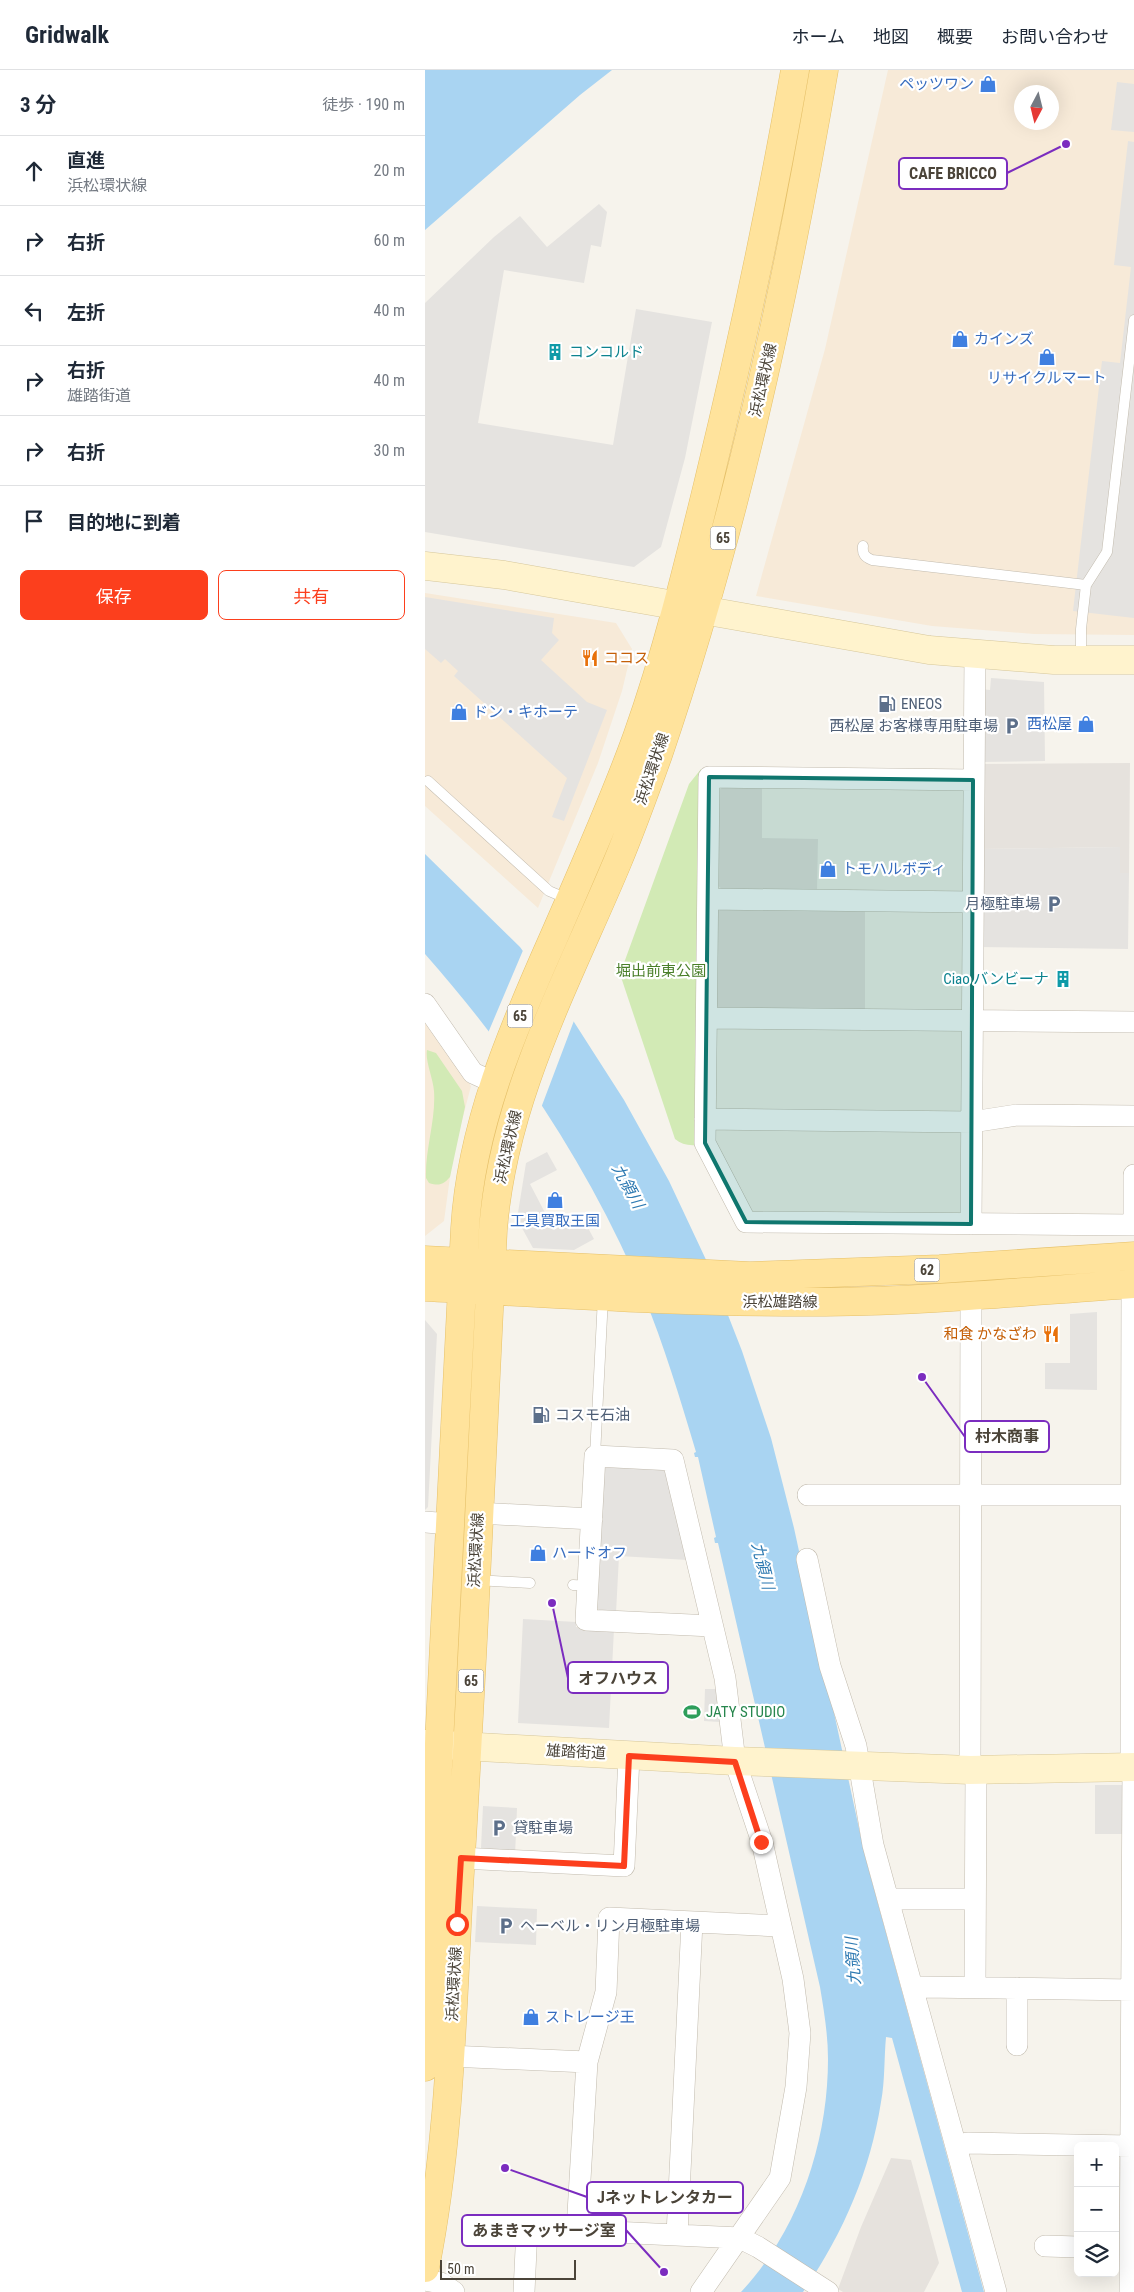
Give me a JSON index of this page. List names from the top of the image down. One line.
{"streets":{"main road":["浜松環状線","65","62","浜松雄踏線"],"street":["雄踏街道"]},"crossings":[["浜松環状線","浜松雄踏線"],["浜松環状線","雄踏街道"]],"water":["九領川"],"parks":["堀出前東公園"],"places":{"shop":["ペッツワン","カインズ","リサイクルマート","ドン・キホーテ","西松屋","トモハルボディ","工具買取王国","ハードオフ","ストレージ王"],"other":["CAFE BRICCO","村木商事","オフハウス","Jネットレンタカー","あまきマッサージ室"],"building":["コンコルド","Ciao バンビーナ"],"restaurant":["ココス","和食 かなざわ"],"fuel station":["ENEOS","コスモ石油"],"parking":["西松屋 お客様専用駐車場","月極駐車場","貸駐車場","ヘーベル・リン月極駐車場"],"sports":["JATY STUDIO"]},"scale_bar":"50 m","north":"bottom","page":{"header":"Gridwalk","nav":["ホーム","地図","概要","お問い合わせ"],"heading":["3 分","徒歩 · 190 m"],"list":[["直進","浜松環状線","20 m"],["右折","60 m"],["左折","40 m"],["右折","雄踏街道","40 m"],["右折","30 m"],"目的地に到着"],"buttons":["保存","共有"],"map_buttons":["+","−"],"scale":"50 m"}}
